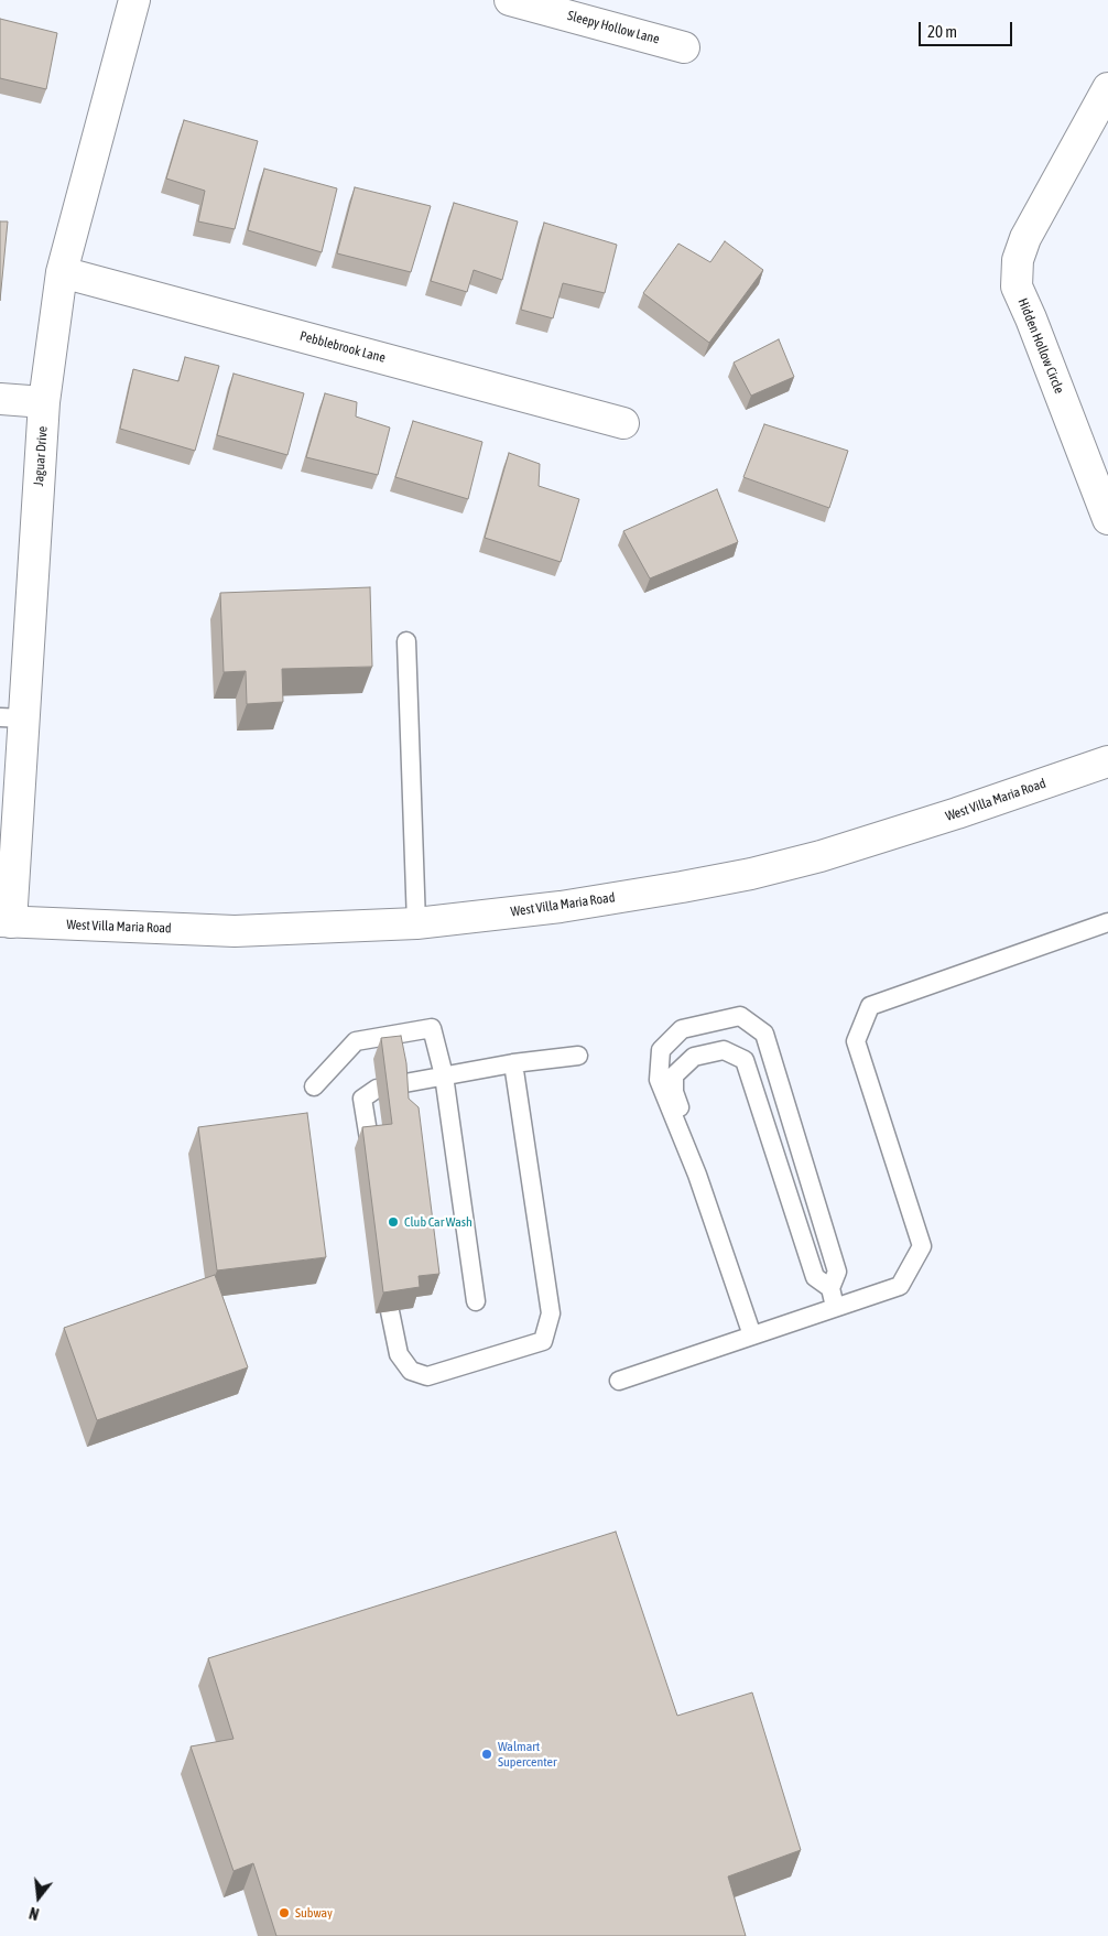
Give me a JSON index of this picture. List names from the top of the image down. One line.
{"streets":{"street":["Sleepy Hollow Lane","Hidden Hollow Circle","Pebblebrook Lane","Jaguar Drive","West Villa Maria Road"]},"crossings":[["Pebblebrook Lane","Jaguar Drive"],["Jaguar Drive","West Villa Maria Road"]],"places":["Club Car Wash","Walmart Supercenter","Subway"],"scale_bar":"20 m","north":"bottom"}
